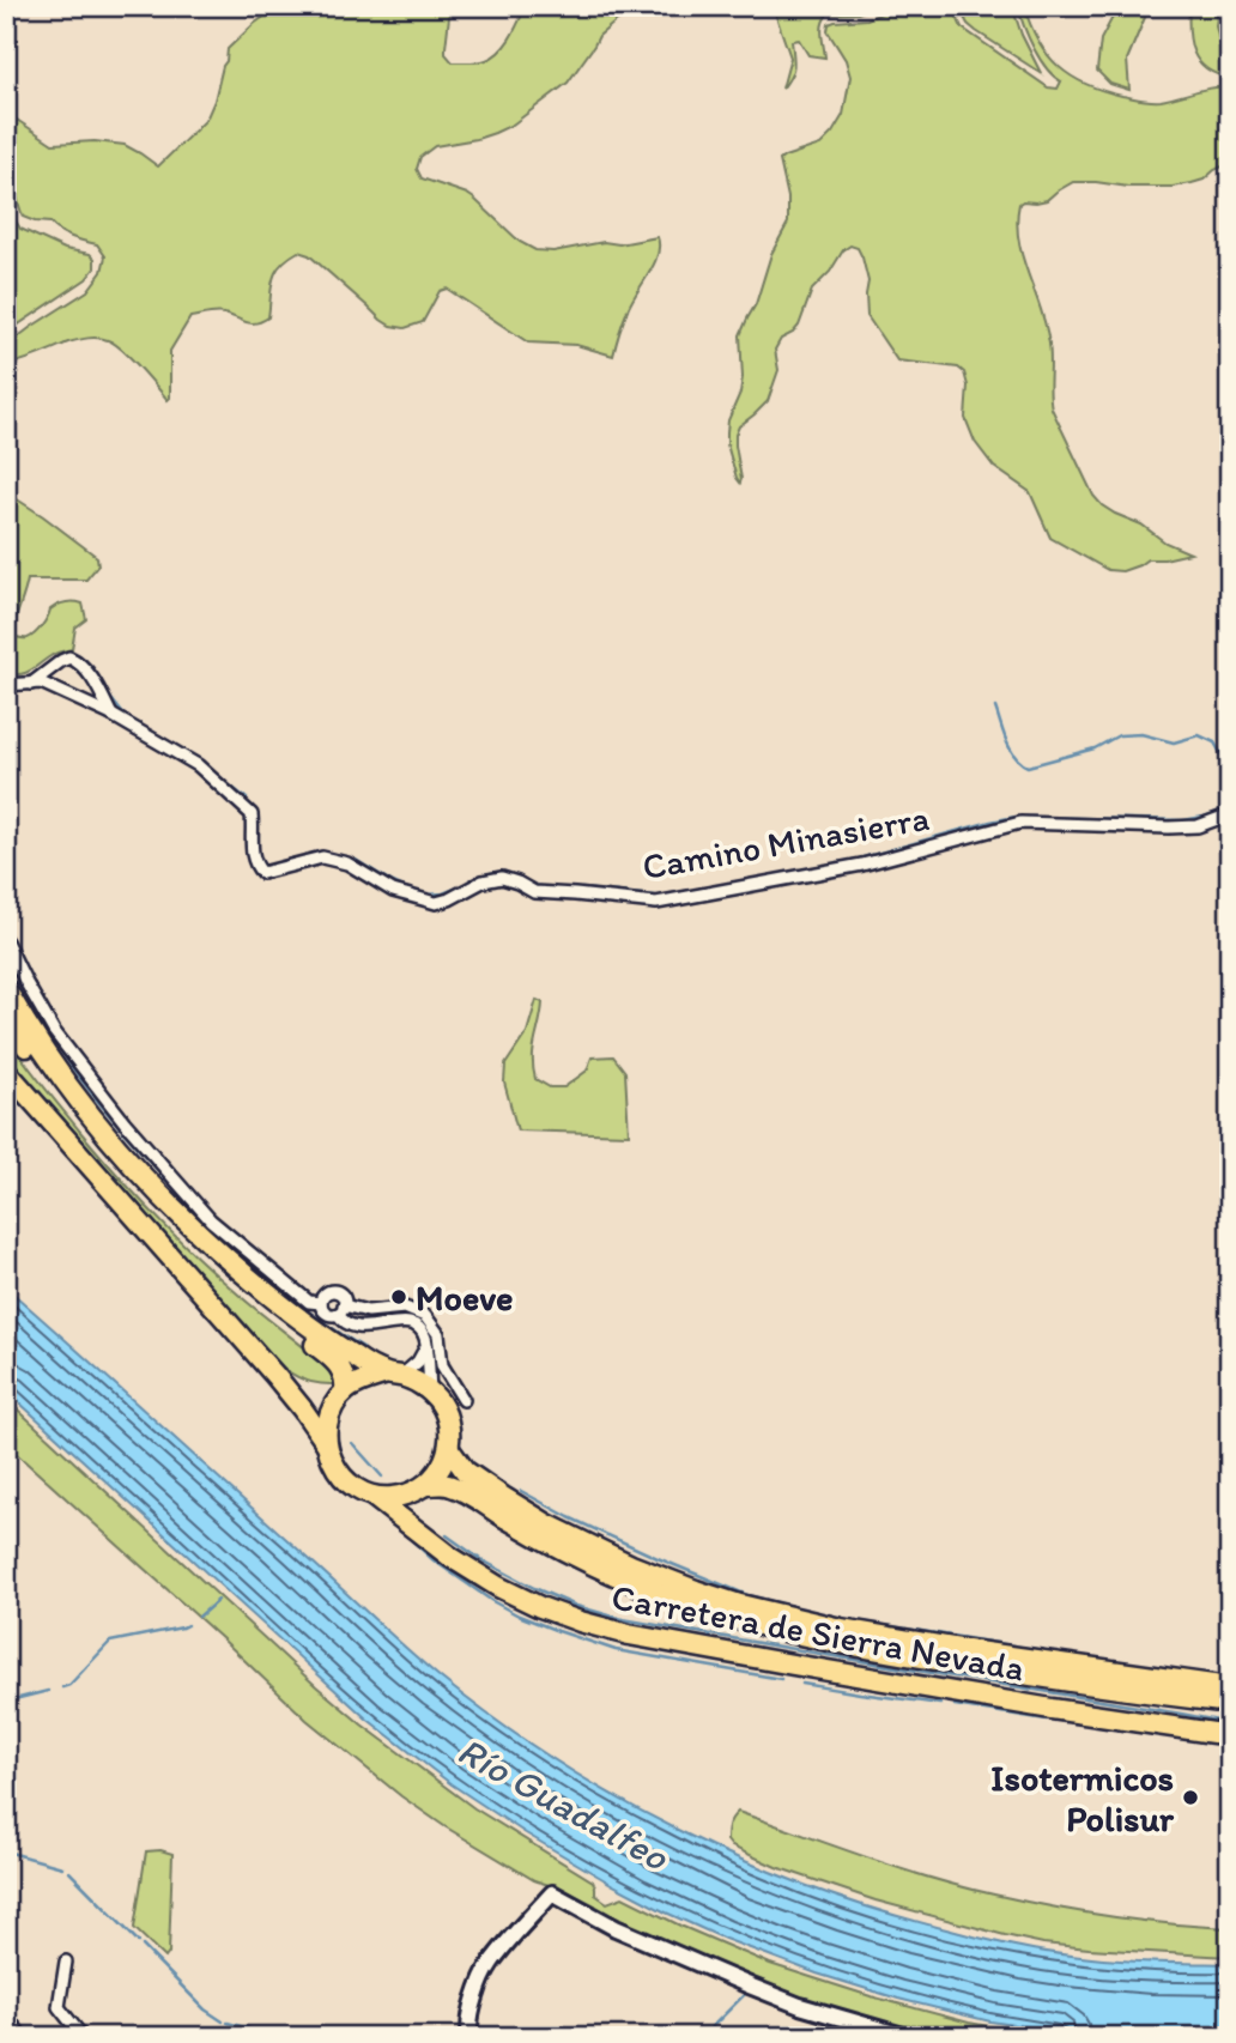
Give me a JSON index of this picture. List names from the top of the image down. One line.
{"streets":{"highway":["Carretera de Sierra Nevada"],"street":["Camino Minasierra"]},"water":["Río Guadalfeo"],"places":["Moeve","Isotermicos Polisur"]}
